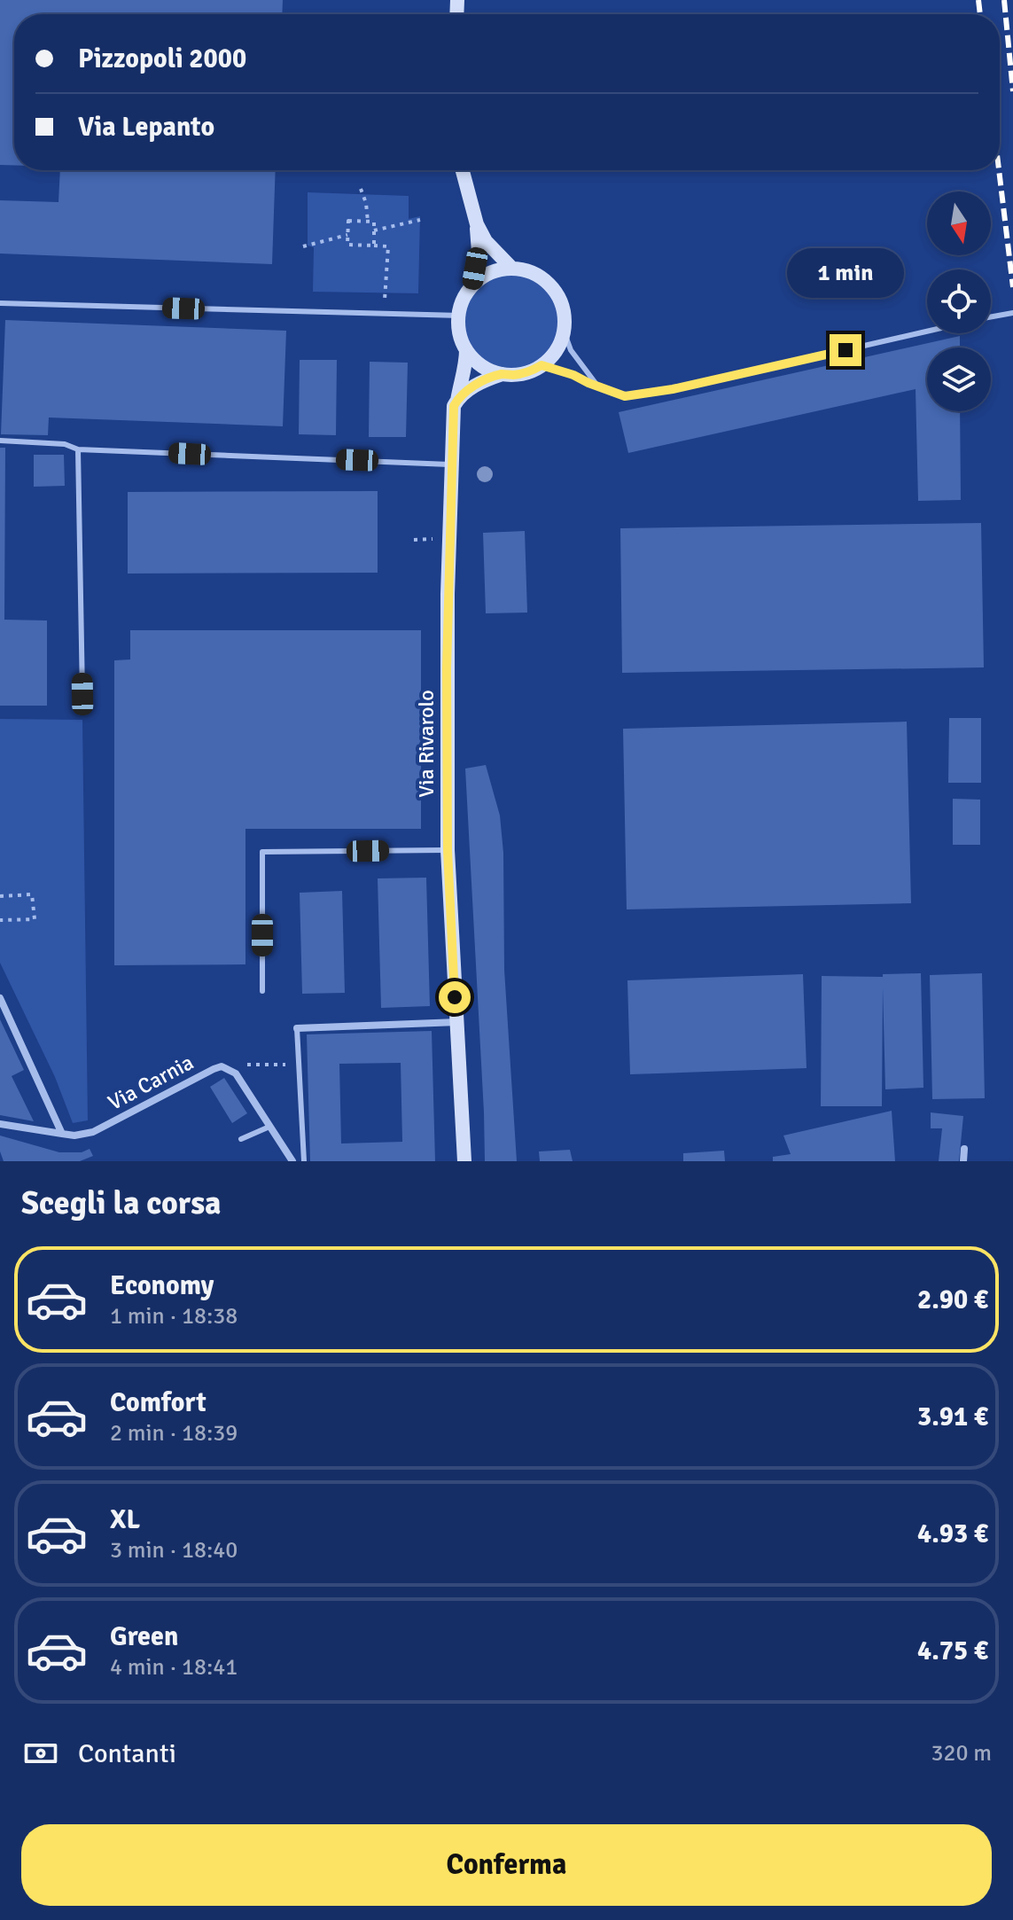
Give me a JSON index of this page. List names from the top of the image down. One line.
{"streets":{"main road":["Via Rivarolo"],"street":["Via Carnia"]},"north":"bottom","page":{"banner":["Pizzopoli 2000","Via Lepanto"],"bubble":"1 min","heading":"Scegli la corsa","list":[{"name":"Economy","note":"1 min · 18:38","value":"2.90 €"},{"name":"Comfort","note":"2 min · 18:39","value":"3.91 €"},{"name":"XL","note":"3 min · 18:40","value":"4.93 €"},{"name":"Green","note":"4 min · 18:41","value":"4.75 €"}],"pay":["Contanti","320 m"],"buttons":"Conferma"}}
